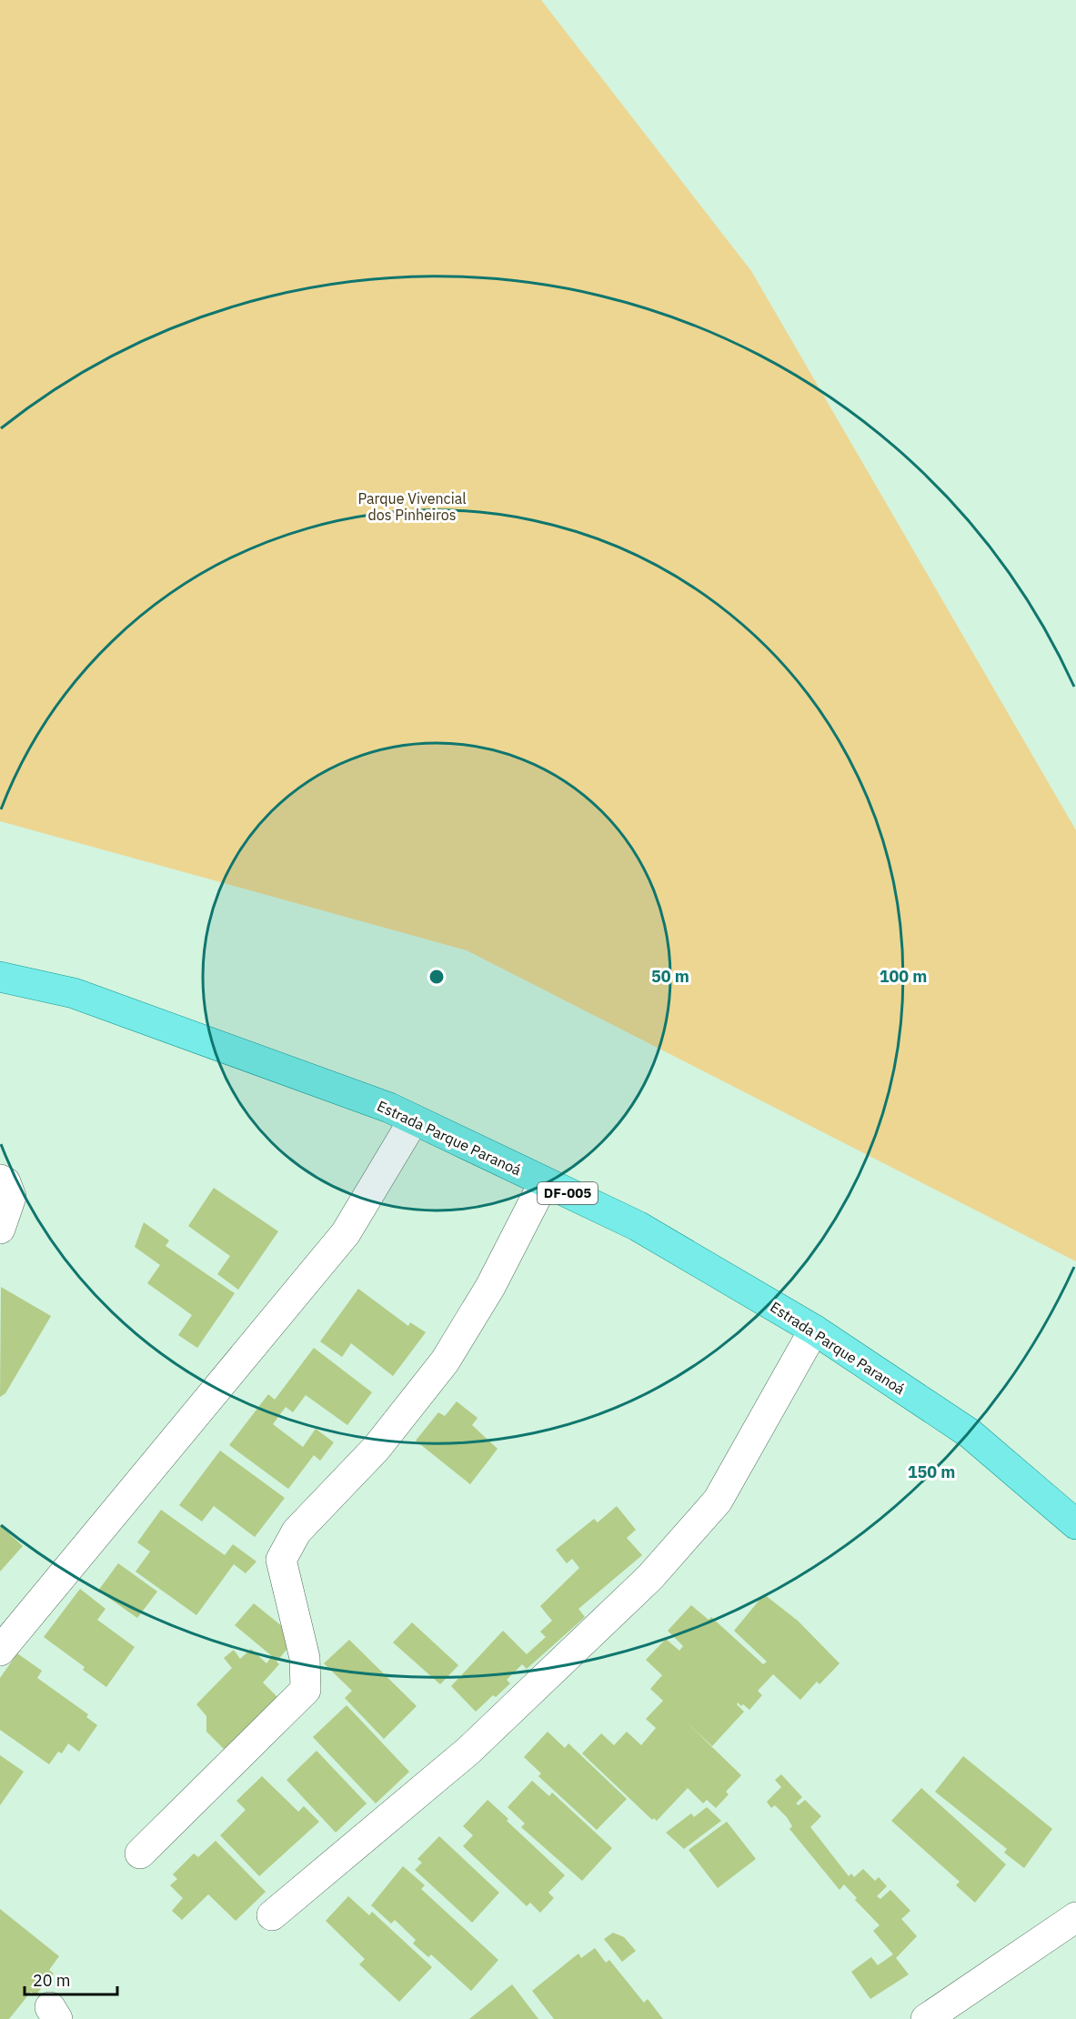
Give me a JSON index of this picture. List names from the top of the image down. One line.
{"streets":{"main road":["Estrada Parque Paranoá","DF-005"]},"parks":["Parque Vivencial dos Pinheiros"],"scale_bar":"20 m","rings":["50 m","100 m","150 m"]}
